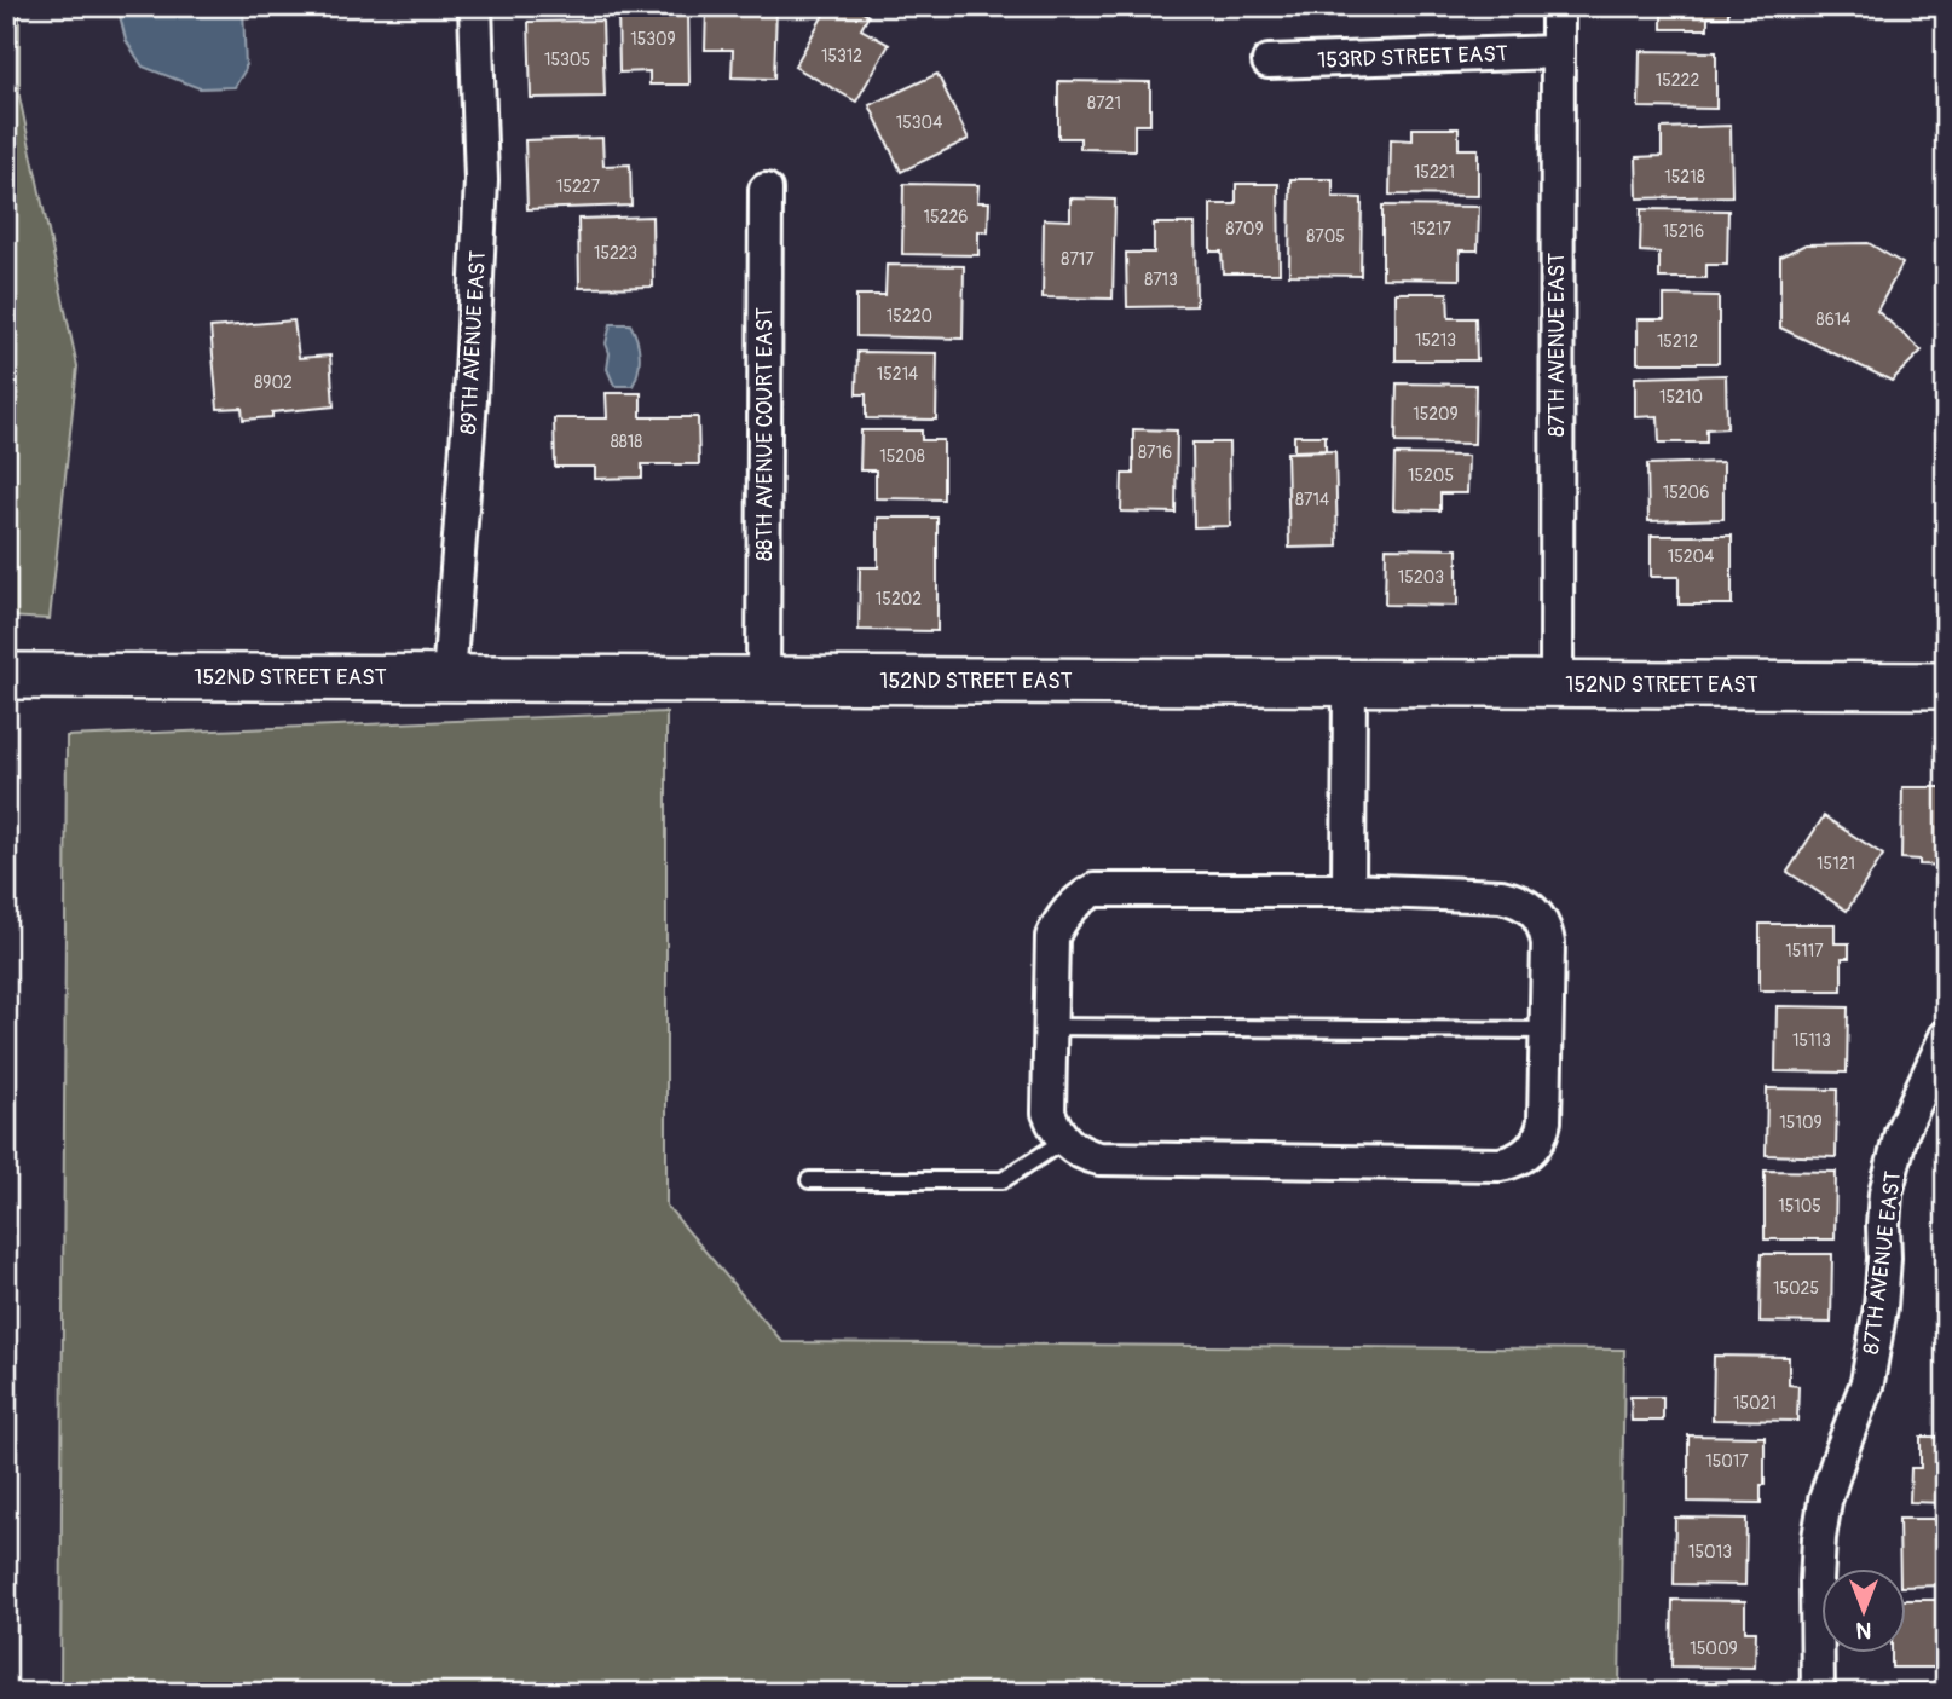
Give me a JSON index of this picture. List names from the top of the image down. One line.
{"streets":{"street":["153RD STREET EAST","89TH AVENUE EAST","87TH AVENUE EAST","88TH AVENUE COURT EAST","152ND STREET EAST"]},"crossings":[["153RD STREET EAST","87TH AVENUE EAST"],["89TH AVENUE EAST","152ND STREET EAST"],["87TH AVENUE EAST","152ND STREET EAST"],["88TH AVENUE COURT EAST","152ND STREET EAST"]],"house_numbers":["15309","15312","15305","15222","8721","15304","15221","15218","15227","15226","8709","15217","15216","8705","15223","8717","8713","15220","8614","15213","15212","15214","8902","15210","15209","8818","8716","15208","15205","15206","8714","15204","15203","15202","15121","15117","15113","15109","15105","15025","15021","15017","15013","15009"],"north":"bottom"}
